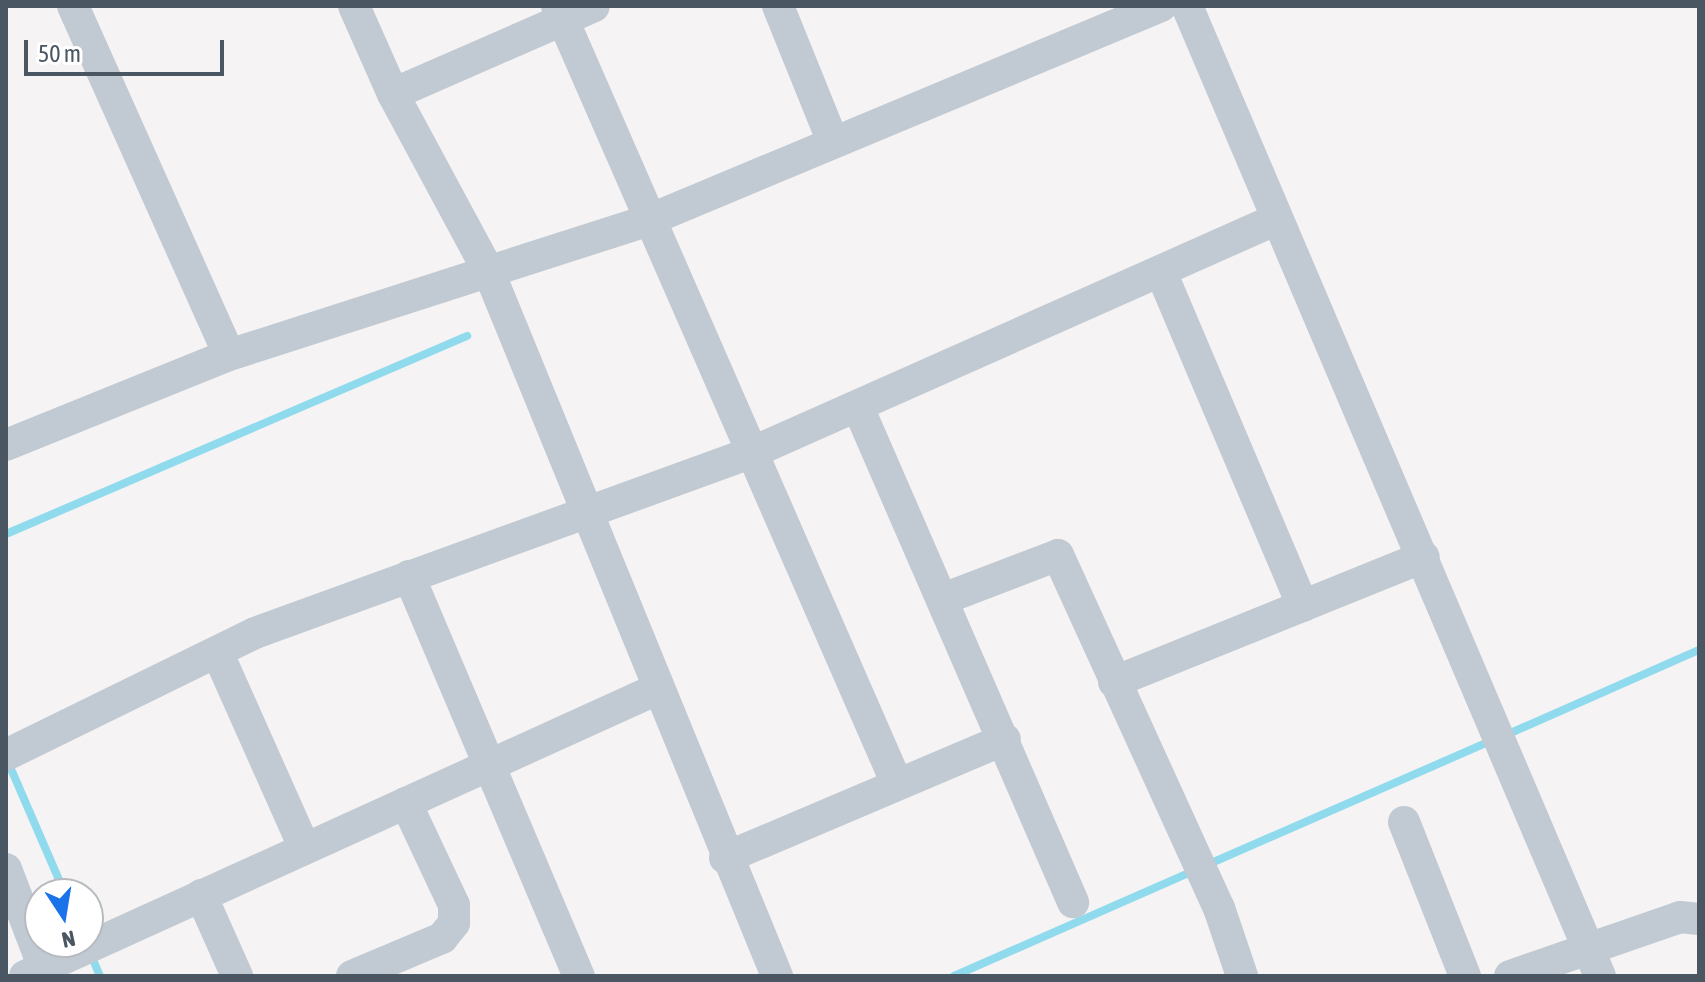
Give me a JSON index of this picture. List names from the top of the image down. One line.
{"scale_bar":"50 m","north":"bottom"}
